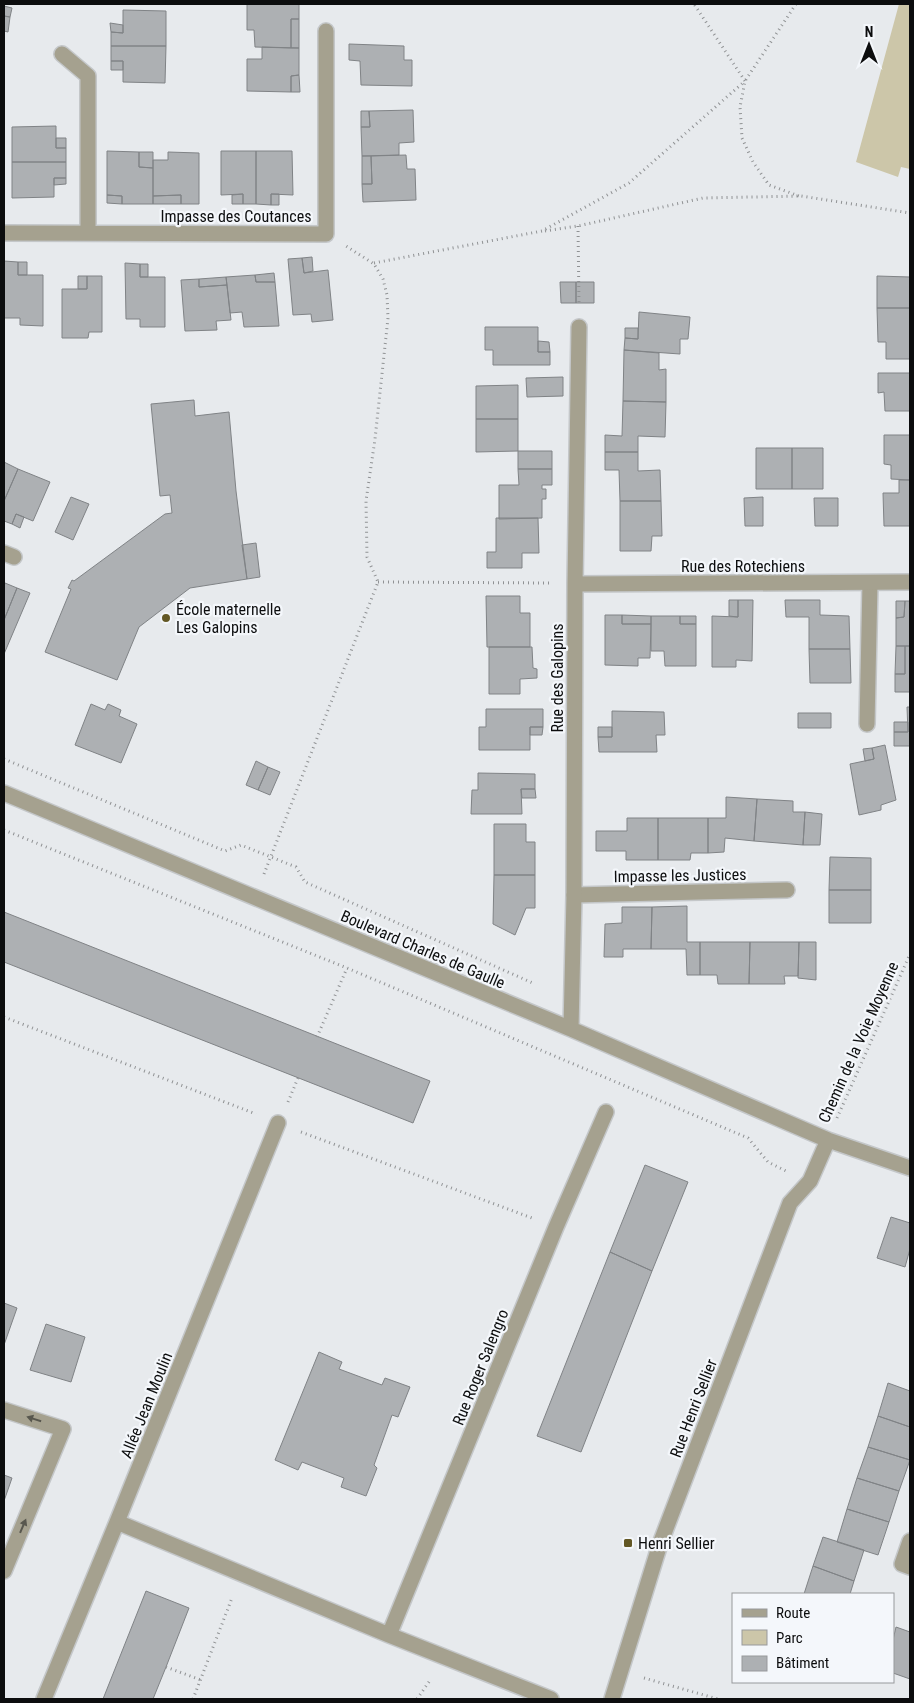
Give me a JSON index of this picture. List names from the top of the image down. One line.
{"streets":{"street":["Impasse des Coutances","Rue des Rotechiens","Rue des Galopins","Impasse les Justices","Boulevard Charles de Gaulle","Rue Roger Salengro","Allée Jean Moulin","Rue Henri Sellier"],"path":["Chemin de la Voie Moyenne"]},"crossings":[["Rue des Rotechiens","Rue des Galopins"],["Rue des Galopins","Impasse les Justices"],["Rue des Galopins","Boulevard Charles de Gaulle"],["Boulevard Charles de Gaulle","Chemin de la Voie Moyenne"],["Boulevard Charles de Gaulle","Rue Henri Sellier"],["Chemin de la Voie Moyenne","Rue Henri Sellier"]],"places":{"other":["École maternelle Les Galopins"],"transit":["Henri Sellier"]},"legend":["Route","Parc","Bâtiment"],"north":"top"}
